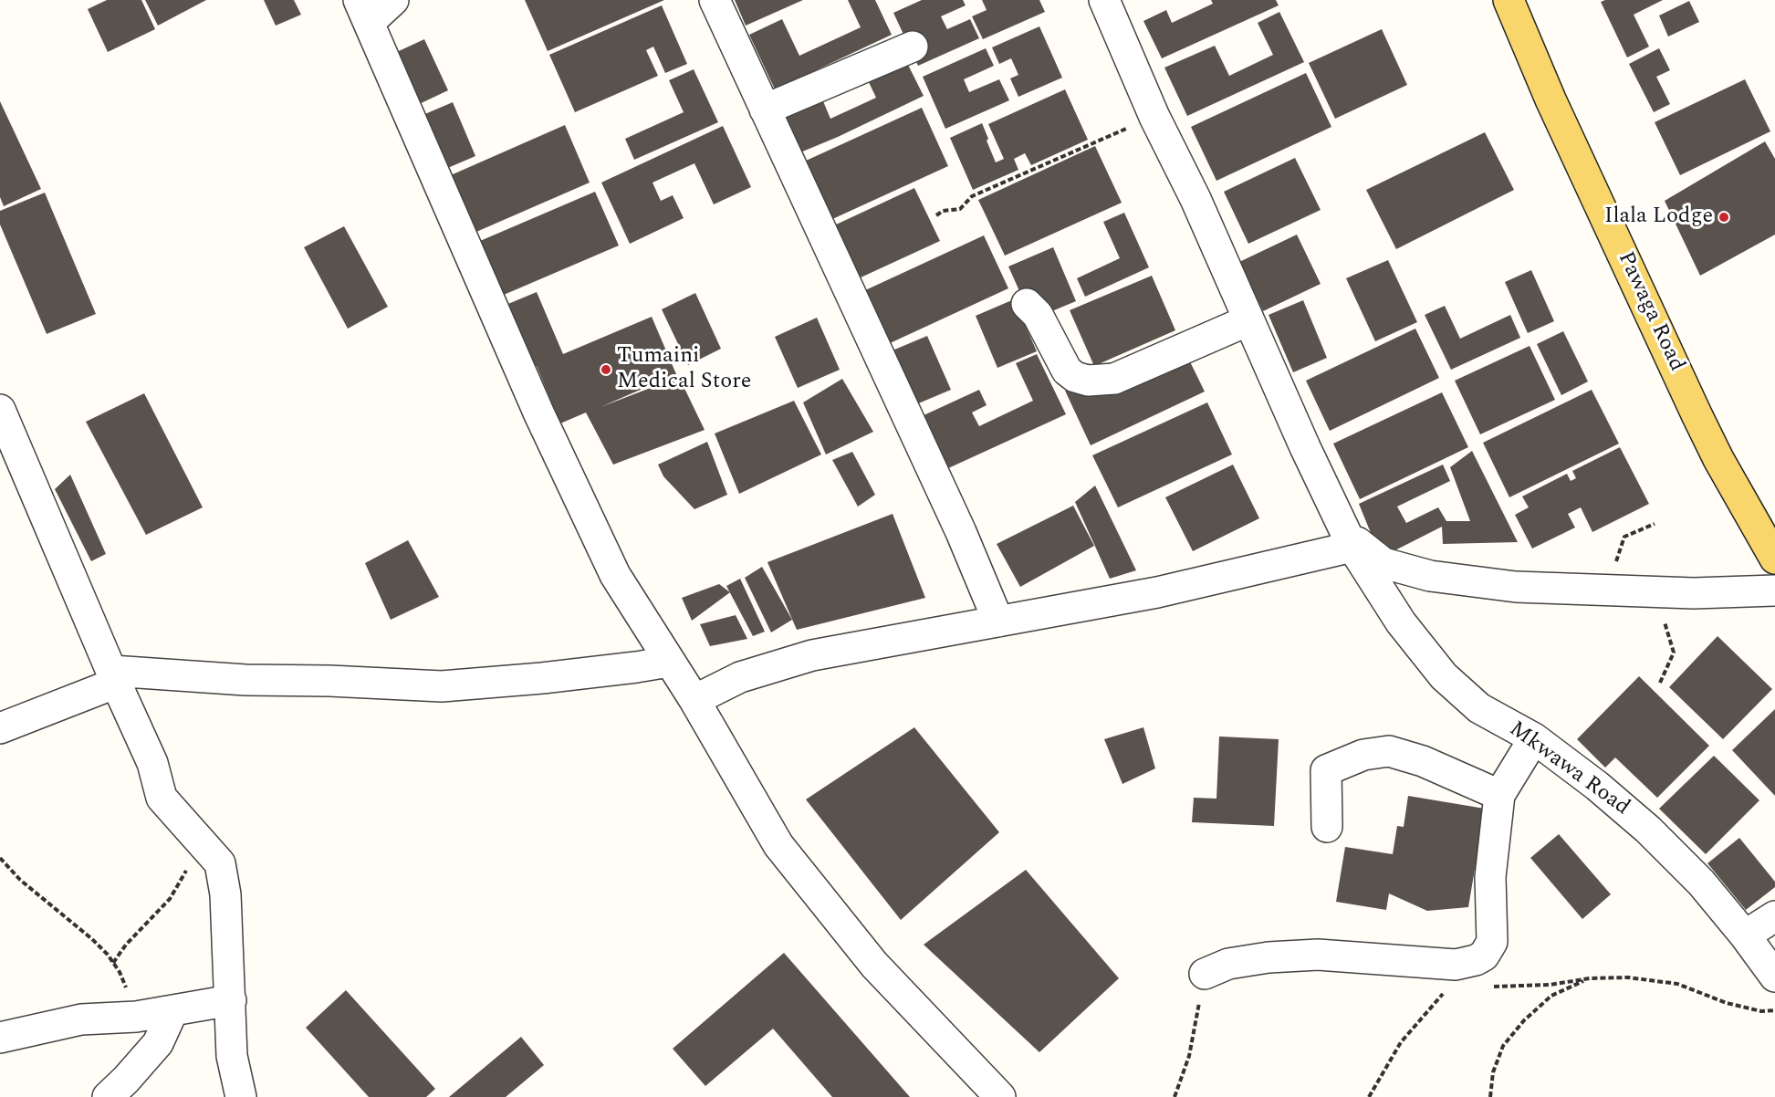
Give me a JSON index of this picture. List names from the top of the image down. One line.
{"streets":{"main road":["Pawaga Road"],"street":["Mkwawa Road"]},"places":["Ilala Lodge","Tumaini Medical Store"]}
